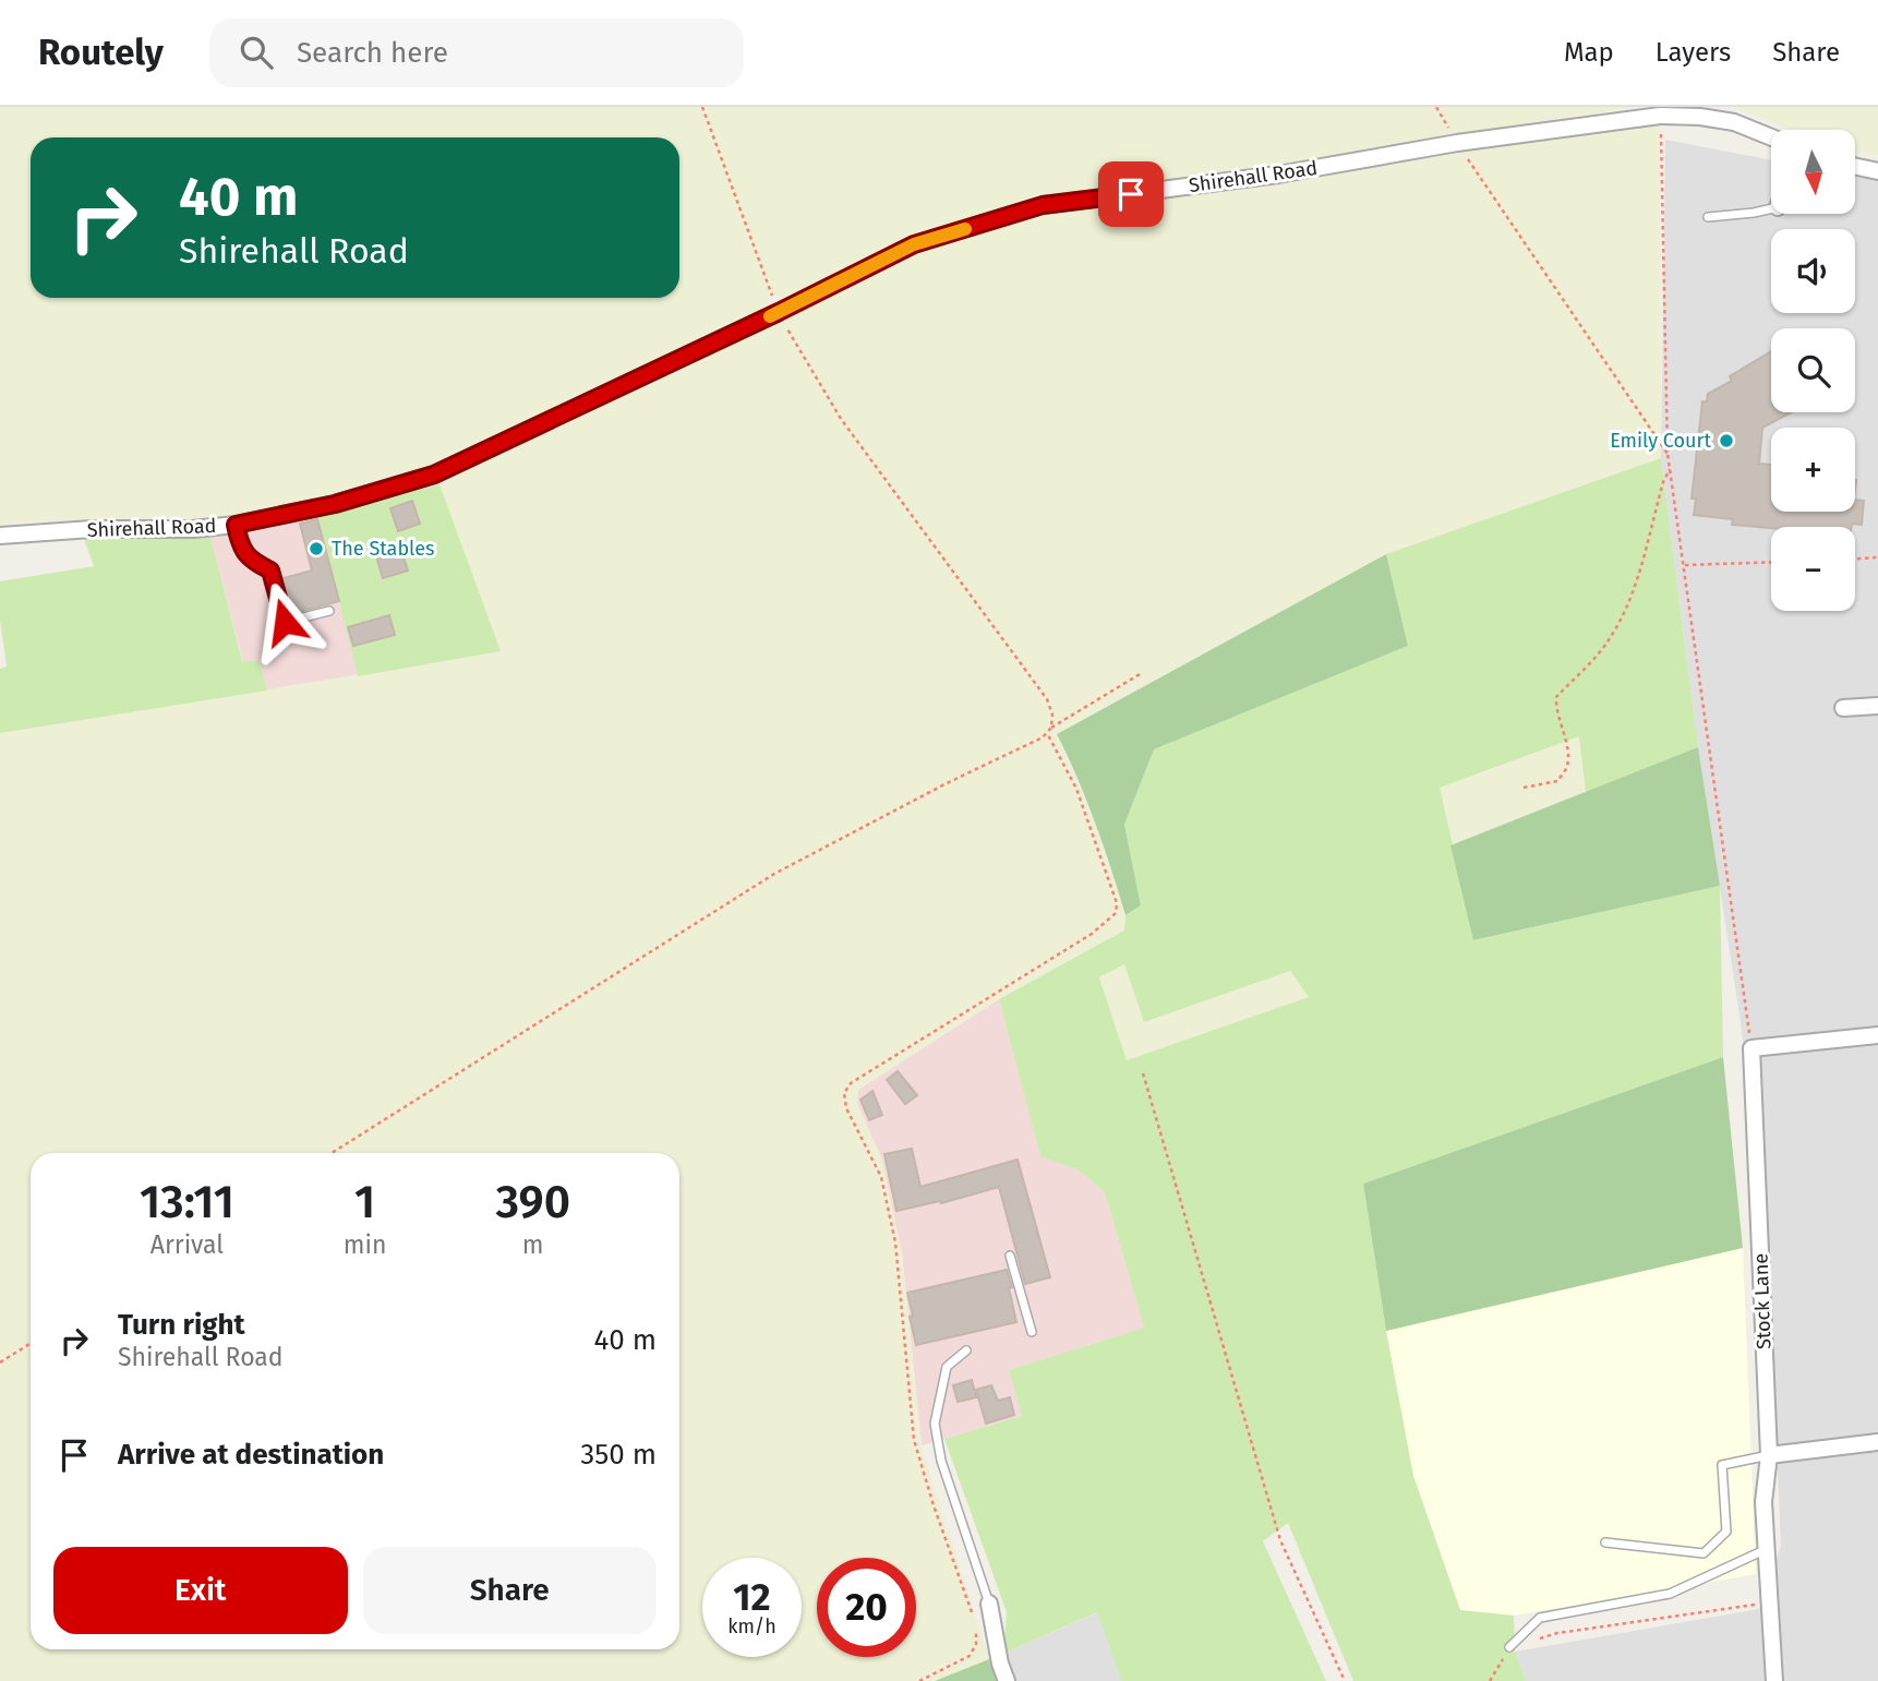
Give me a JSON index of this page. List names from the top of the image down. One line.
{"streets":{"street":["Shirehall Road","Stock Lane"]},"places":["Emily Court","The Stables"],"north":"bottom","page":{"header":"Routely","search":"Search here","nav":["Map","Layers","Share"],"map_buttons":["+","−"],"turn":["40 m","Shirehall Road"],"eta":["13:11","Arrival","1","min","390","m"],"list":[{"name":"Turn right","note":"Shirehall Road","value":"40 m"},{"name":"Arrive at destination","value":"350 m"}],"buttons":["Exit","Share"],"speed":"12 km/h","limit":"20"}}
